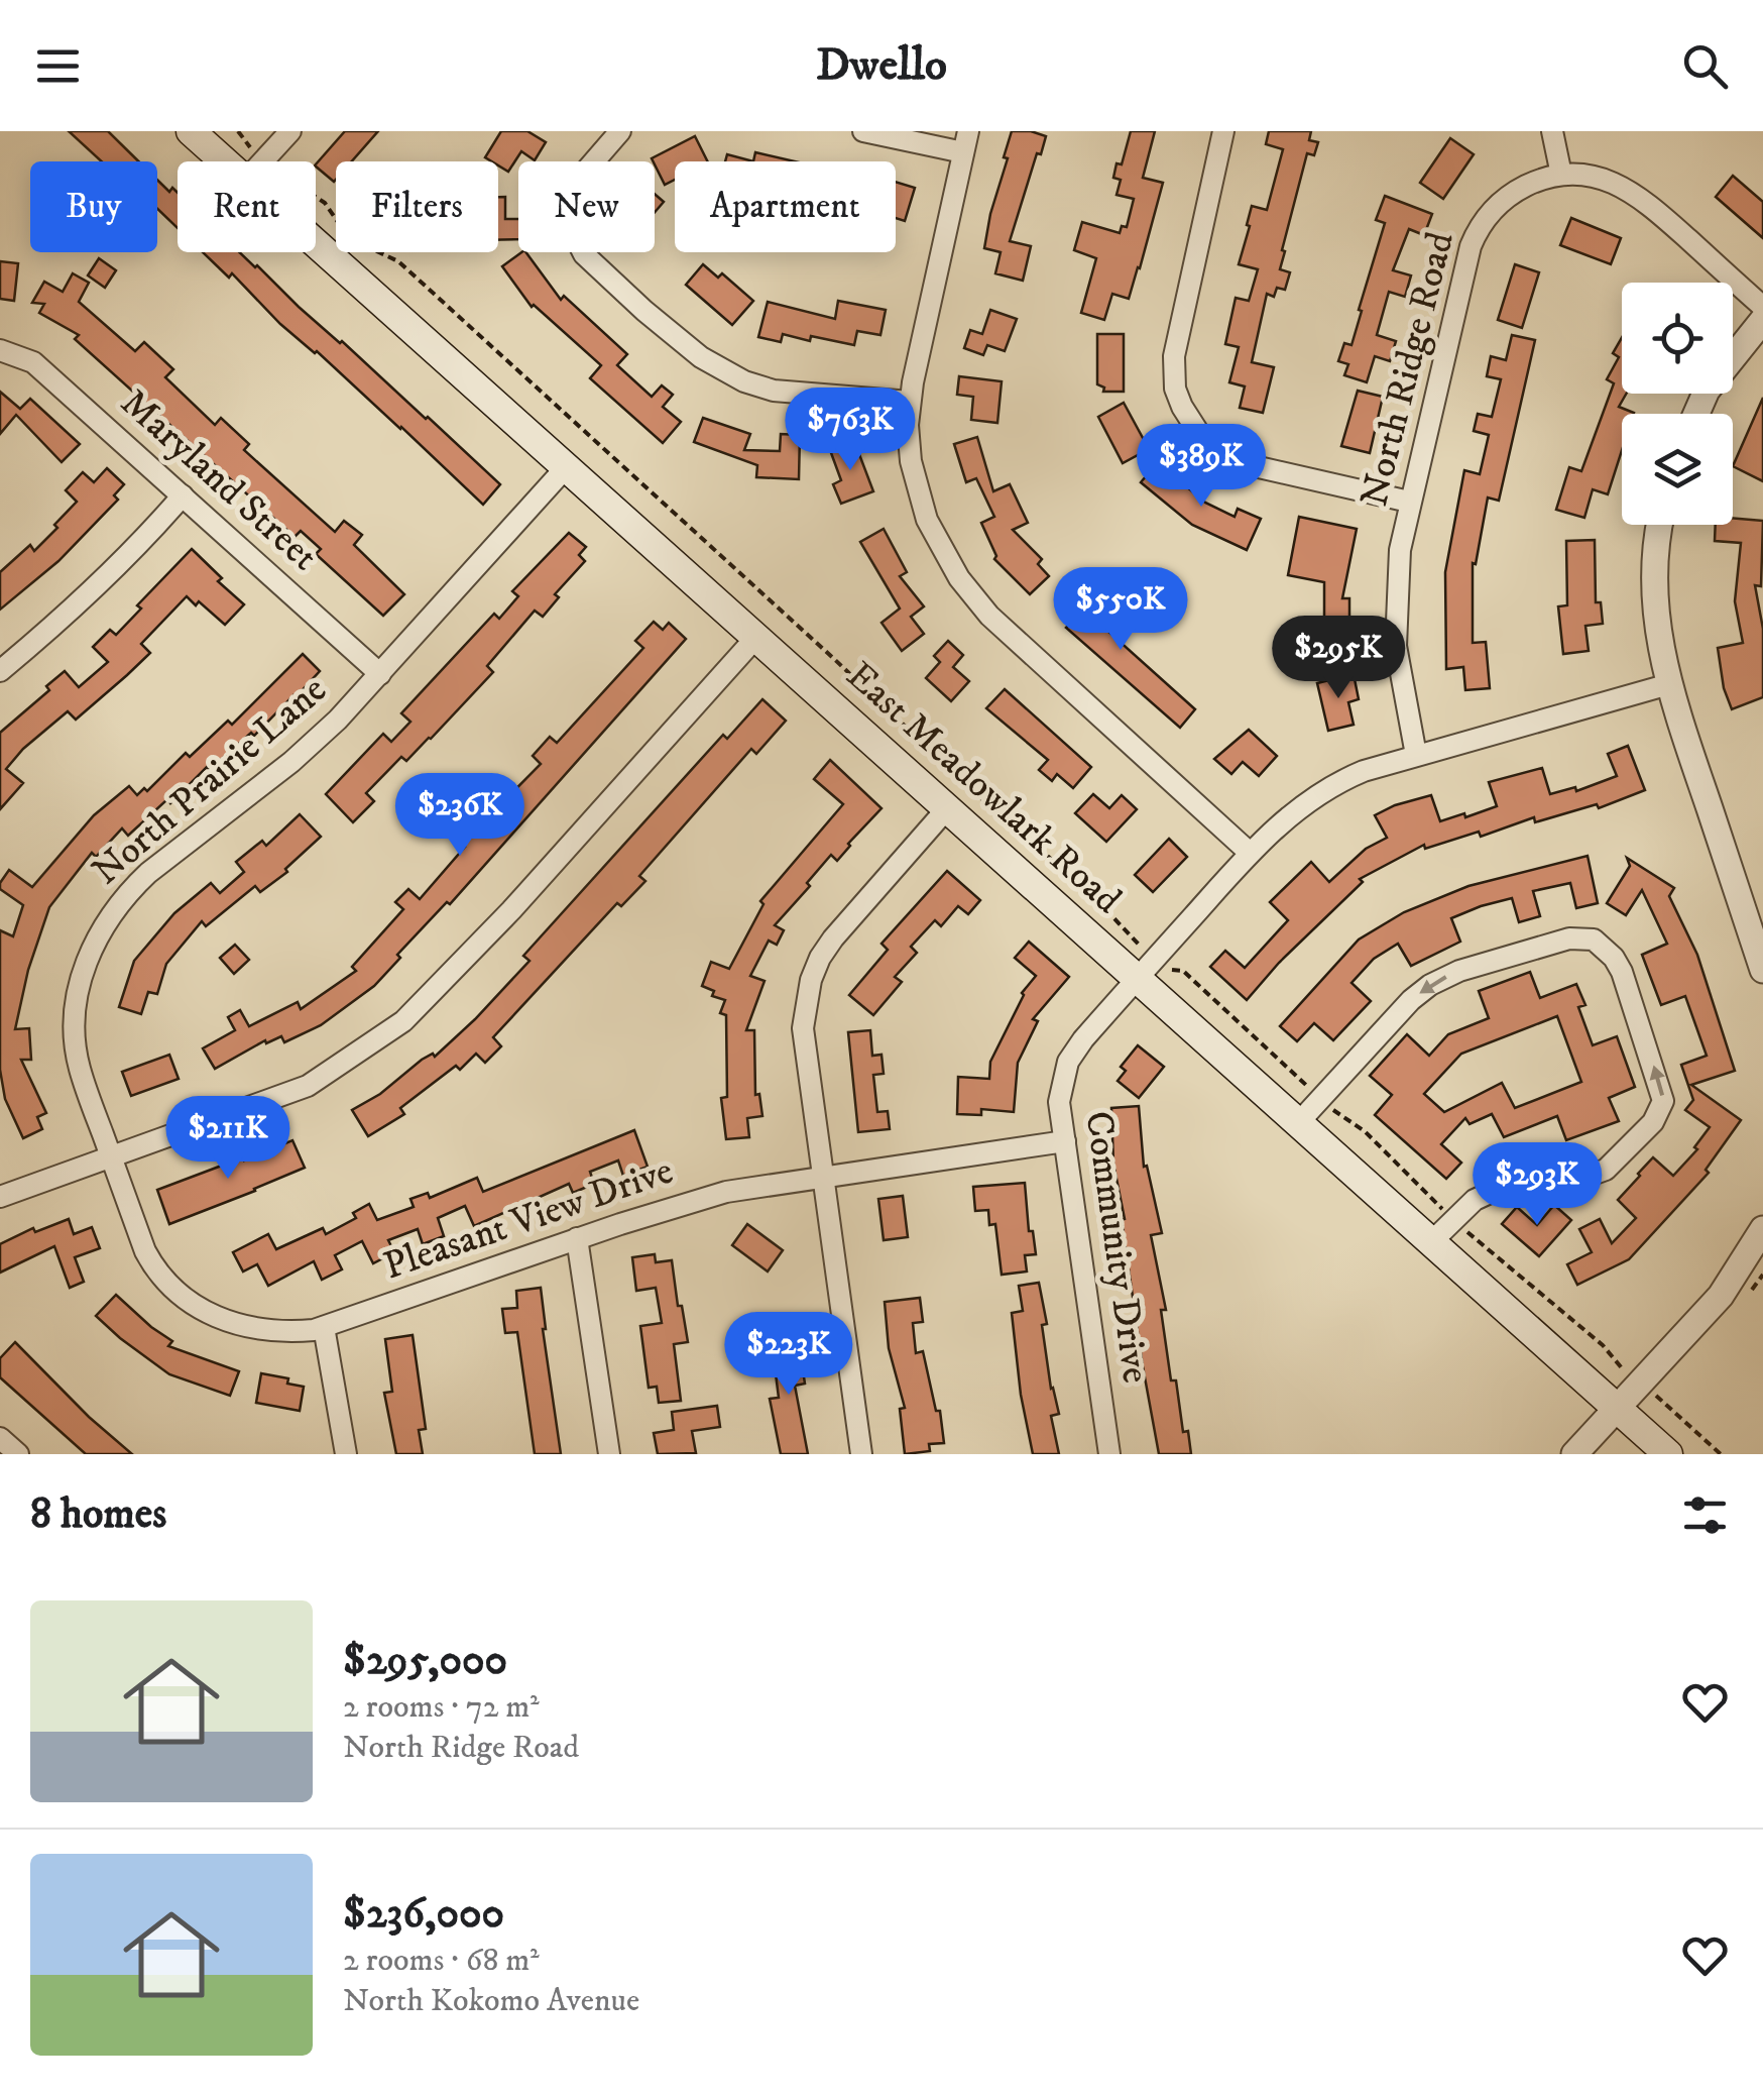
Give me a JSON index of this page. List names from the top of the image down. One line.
{"streets":{"main road":["East Meadowlark Road"],"street":["North Ridge Road","Maryland Street","North Prairie Lane","Pleasant View Drive","Community Drive"]},"crossings":[["North Ridge Road","Community Drive"],["Maryland Street","North Prairie Lane"],["North Prairie Lane","East Meadowlark Road"],["North Prairie Lane","Pleasant View Drive"],["East Meadowlark Road","Community Drive"],["Pleasant View Drive","Community Drive"]],"page":{"header":"Dwello","chip":["Buy","Rent","Filters","New","Apartment"],"price":["$763K","$389K","$550K","$295K","$236K","$211K","$293K","$223K"],"heading":"8 homes","list":[{"name":"$295,000","note":"2 rooms · 72 m² · North Ridge Road"},{"name":"$236,000","note":"2 rooms · 68 m² · North Kokomo Avenue"}]}}
